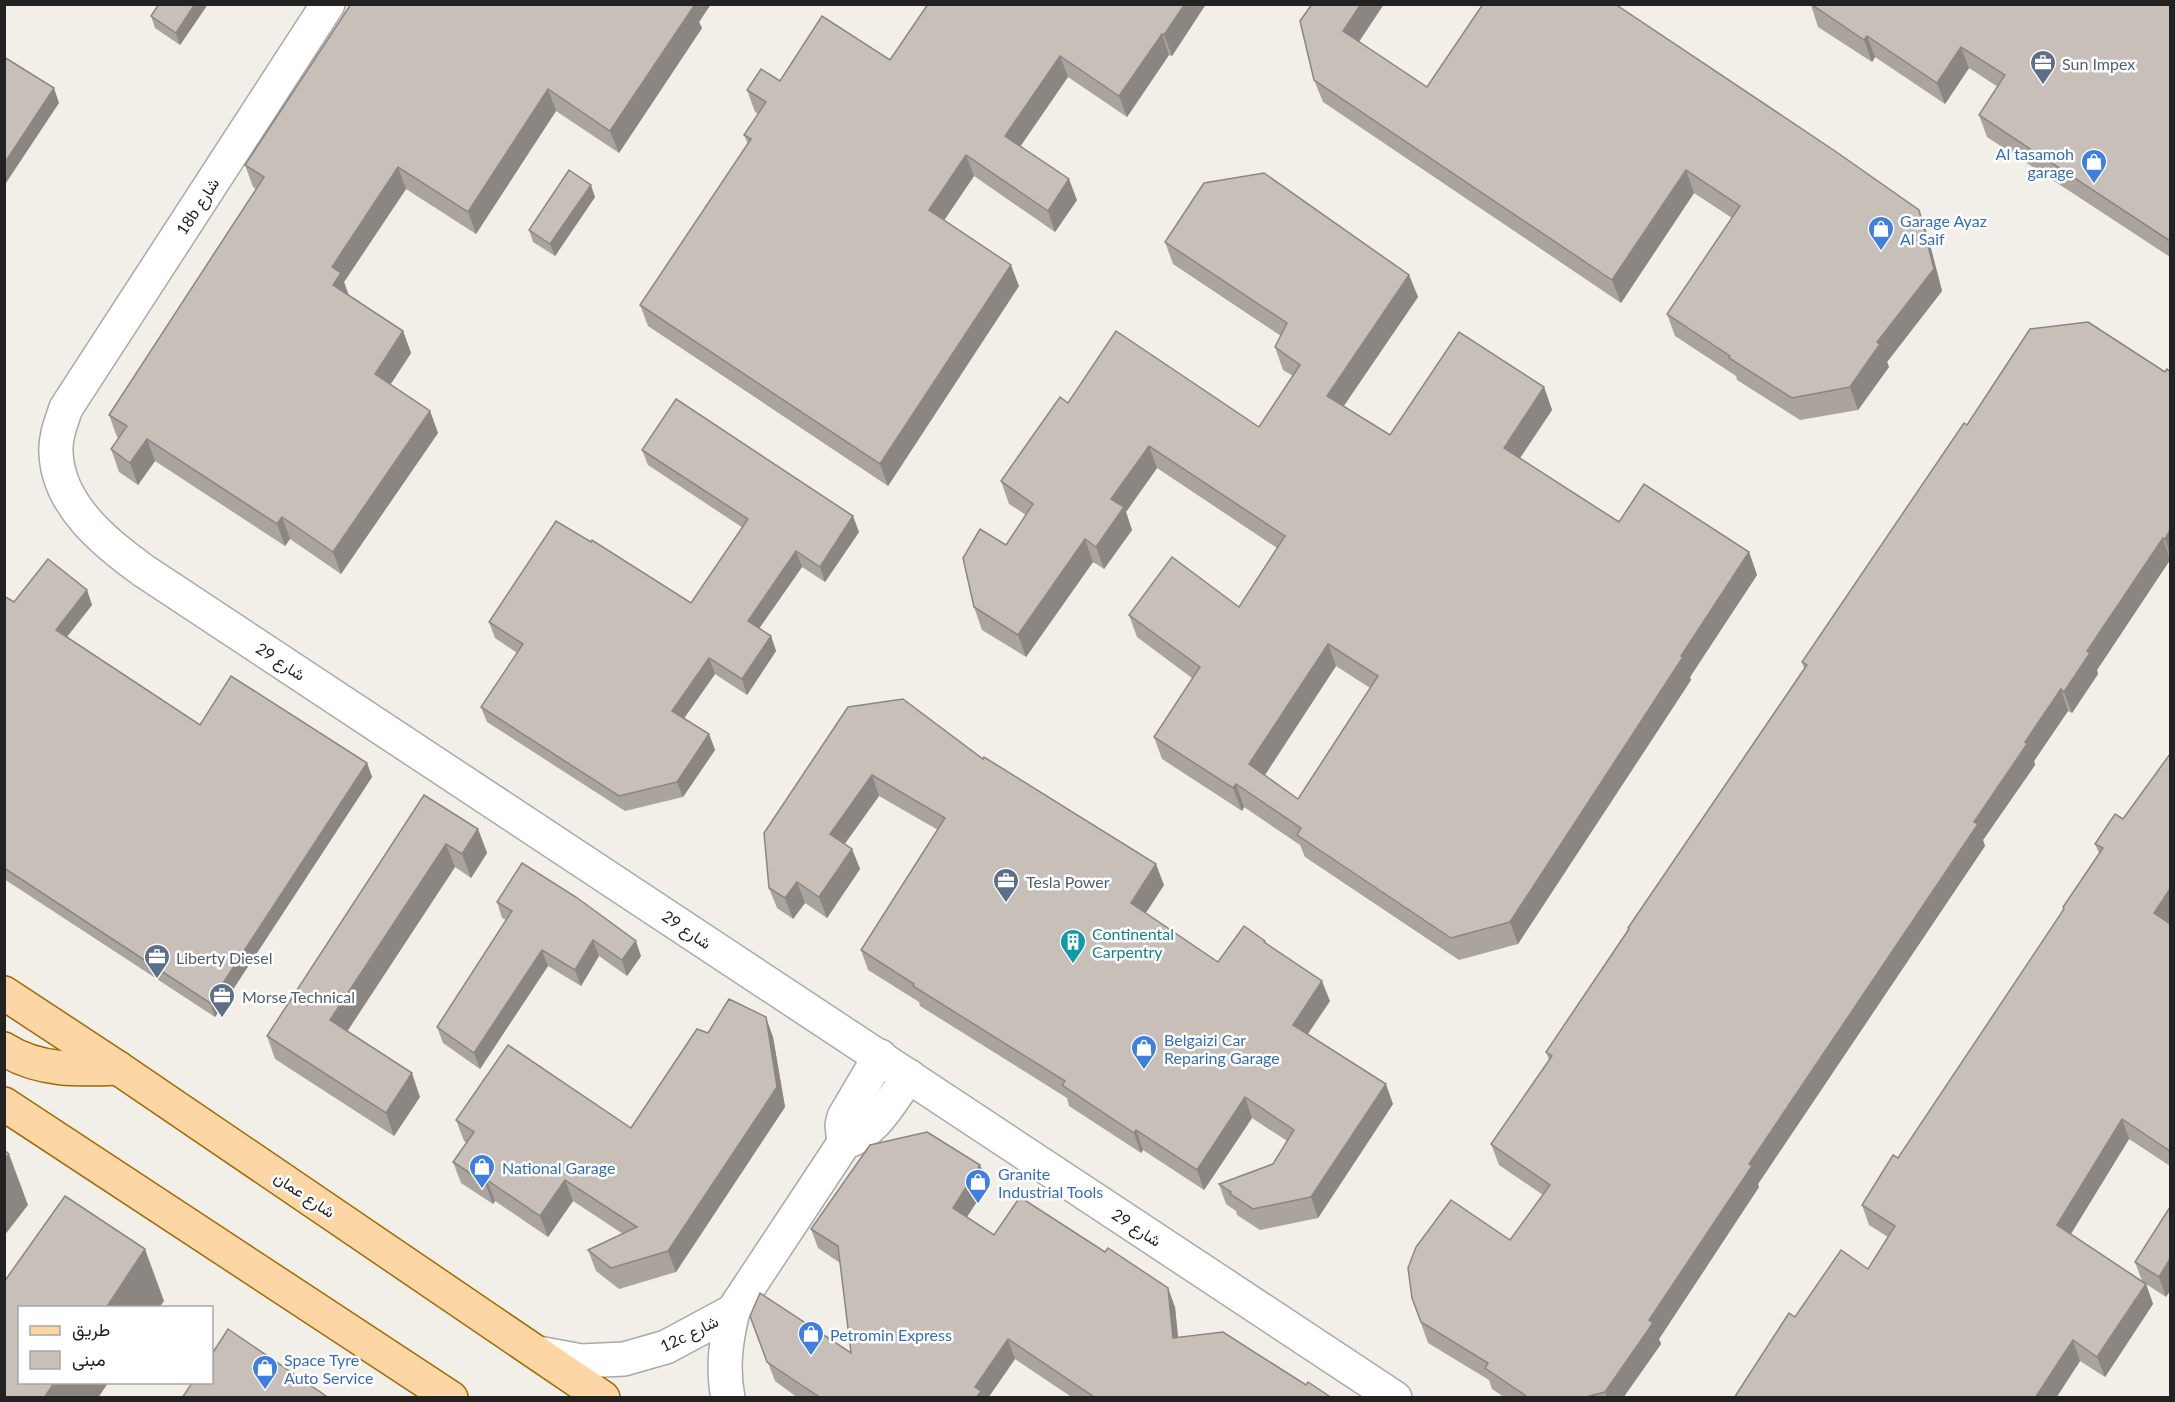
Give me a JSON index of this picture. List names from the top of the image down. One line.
{"streets":{"main road":["شارع عمان"],"street":["18b شارع","شارع 29","12c شارع"]},"crossings":[["18b شارع","شارع 29"],["شارع 29","12c شارع"],["شارع عمان","12c شارع"]],"places":{"office":["Sun Impex","Tesla Power","Liberty Diesel","Morse Technical"],"shop":["Al tasamoh garage","Garage Ayaz Al Saif","Belgaizi Car Reparing Garage","National Garage","Granite Industrial Tools","Petromin Express","Space Tyre Auto Service"],"building":["Continental Carpentry"]},"legend":["طريق","مبنى"]}
